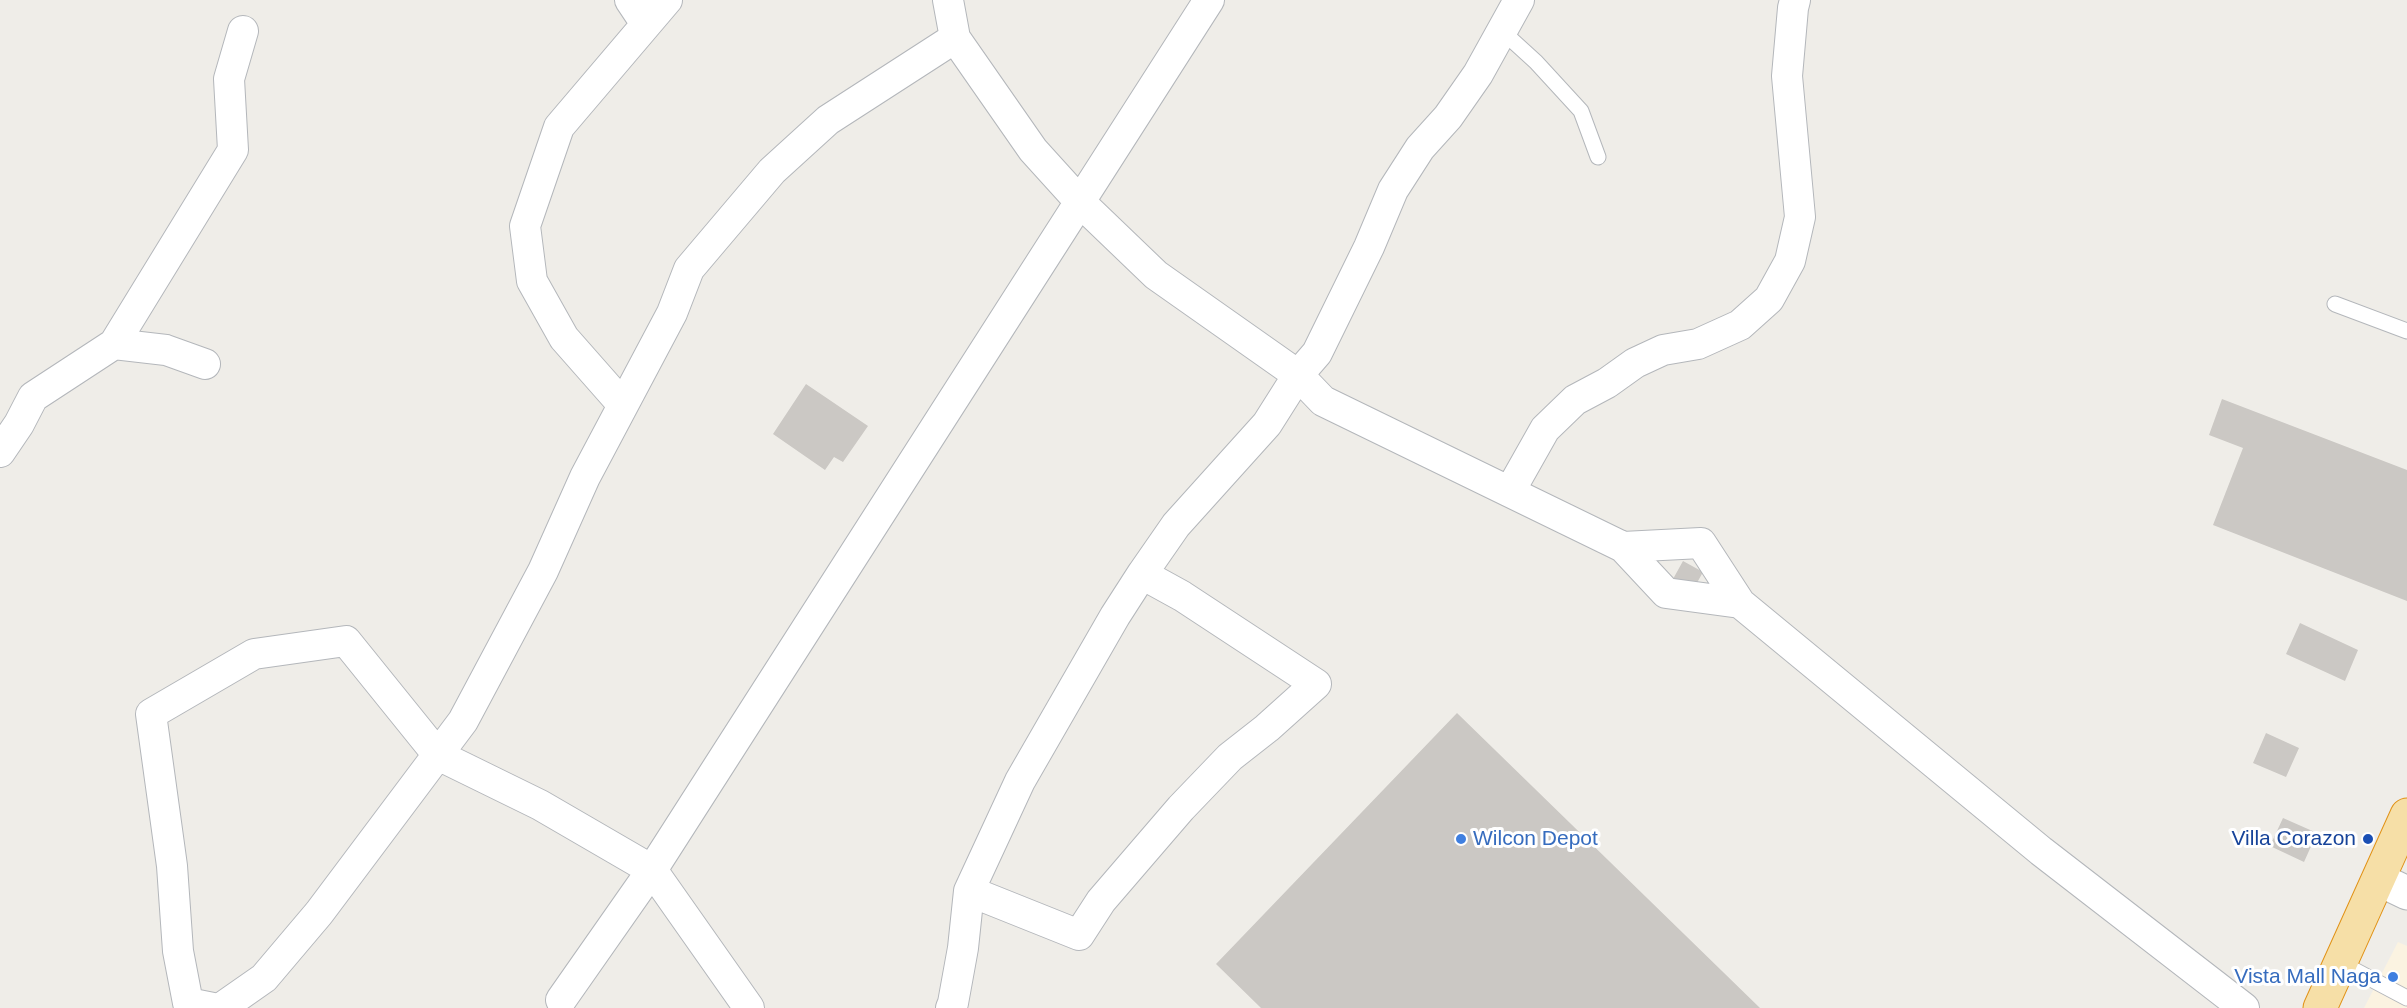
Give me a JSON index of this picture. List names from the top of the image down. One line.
{"places":["Wilcon Depot","Villa Corazon","Vista Mall Naga"]}
